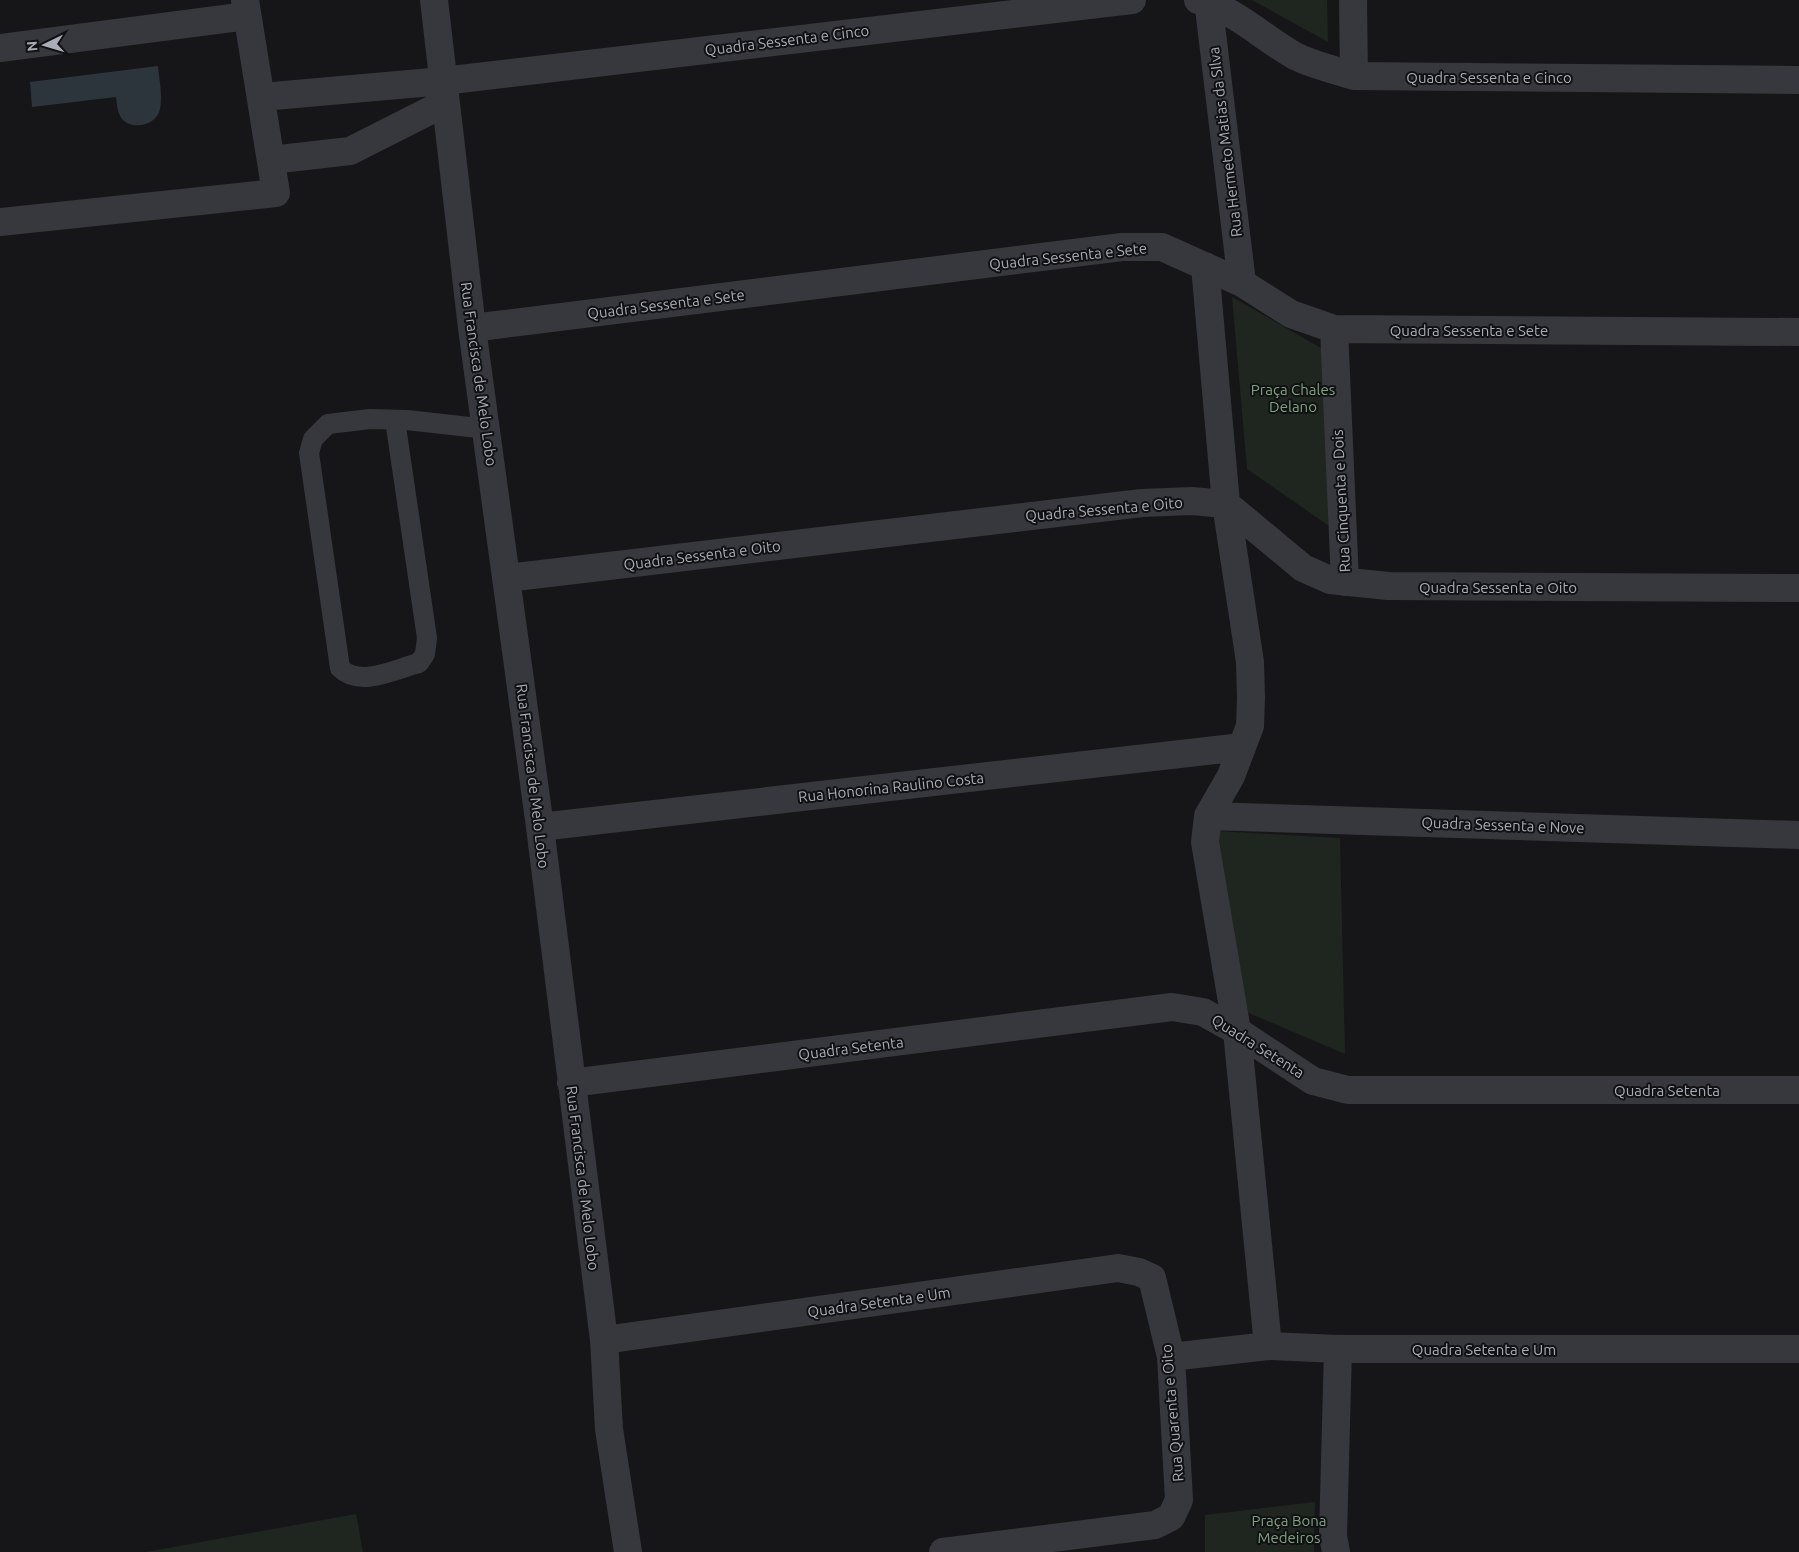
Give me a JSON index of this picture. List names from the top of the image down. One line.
{"streets":{"street":["Quadra Sessenta e Cinco","Rua Hermeto Matias da SIlva","Quadra Sessenta e Sete","Rua Francisca de Melo Lobo","Rua Cinquenta e Dois","Quadra Sessenta e Oito","Rua Honorina Raulino Costa","Quadra Sessenta e Nove","Quadra Setenta","Quadra Setenta e Um","Rua Quarenta e Oito"]},"crossings":[["Quadra Sessenta e Cinco","Rua Hermeto Matias da SIlva"],["Quadra Sessenta e Cinco","Rua Francisca de Melo Lobo"],["Rua Hermeto Matias da SIlva","Quadra Sessenta e Sete"],["Quadra Sessenta e Sete","Rua Francisca de Melo Lobo"],["Quadra Sessenta e Sete","Rua Cinquenta e Dois"],["Rua Francisca de Melo Lobo","Quadra Sessenta e Oito"],["Rua Francisca de Melo Lobo","Rua Honorina Raulino Costa"],["Rua Francisca de Melo Lobo","Quadra Setenta"],["Rua Francisca de Melo Lobo","Quadra Setenta e Um"],["Rua Cinquenta e Dois","Quadra Sessenta e Oito"],["Quadra Setenta e Um","Rua Quarenta e Oito"]],"parks":["Praça Chales Delano","Praça Bona Medeiros"],"north":"left"}
